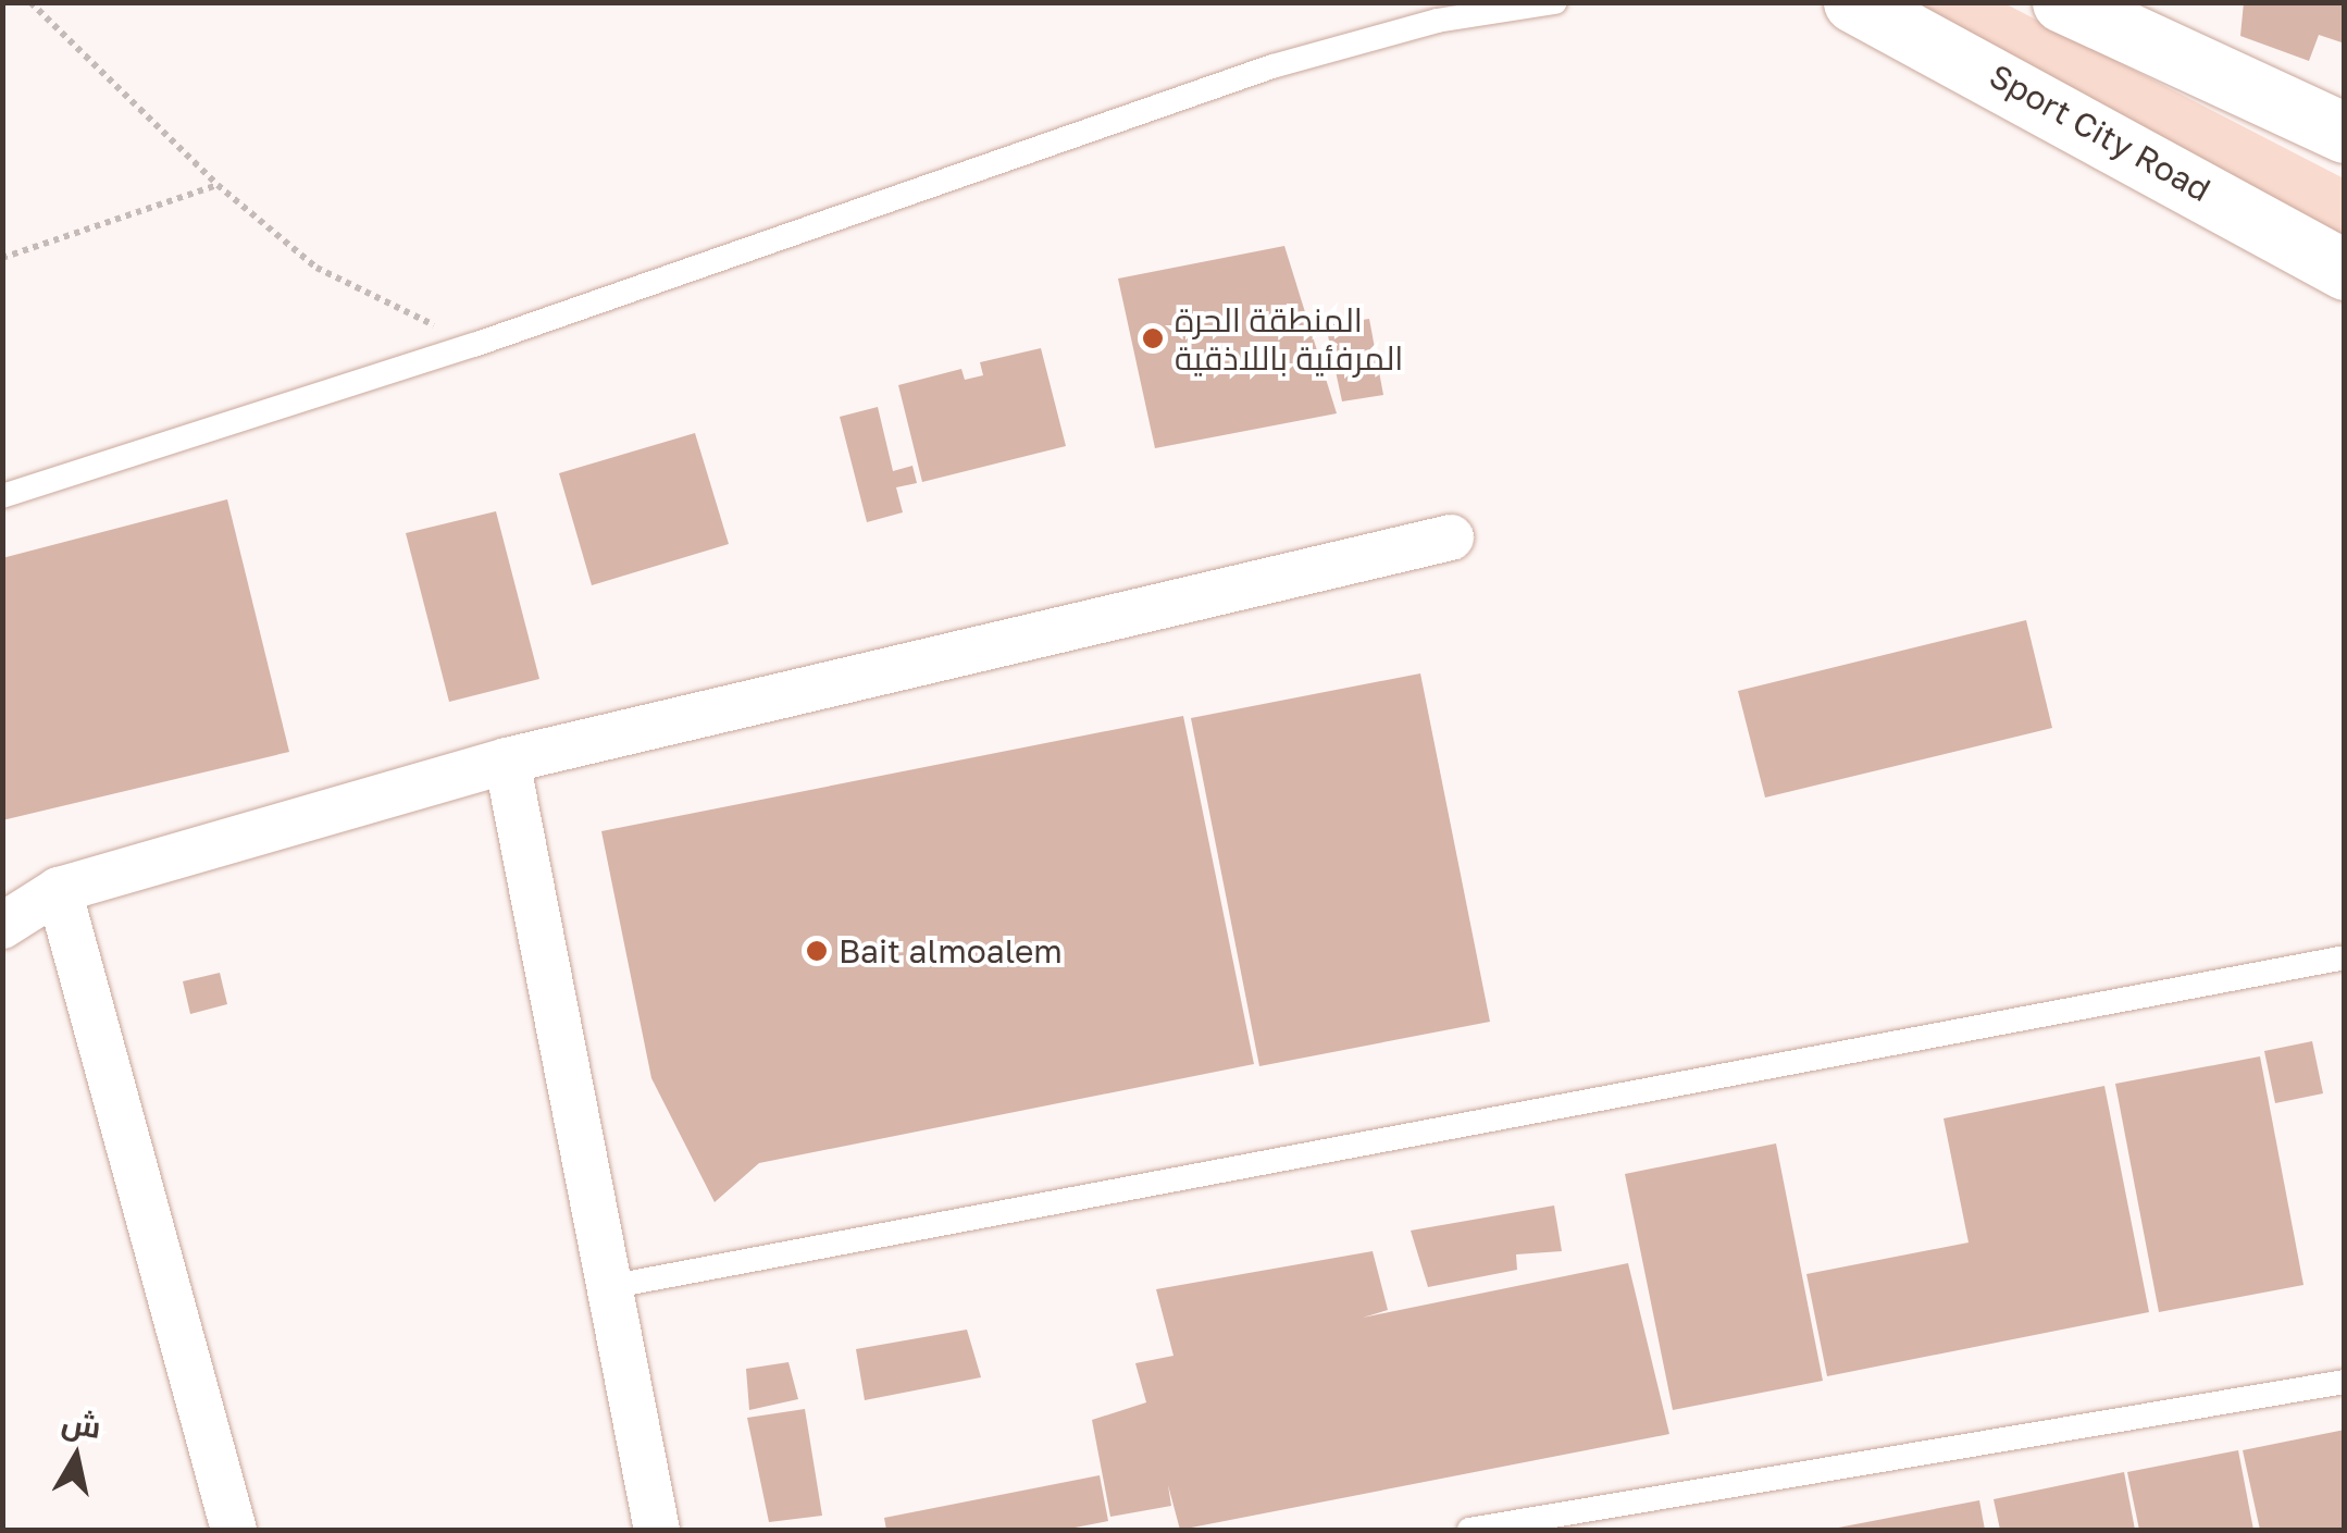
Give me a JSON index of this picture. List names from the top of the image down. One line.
{"streets":{"main road":["Sport City Road"]},"places":["المنطقة الحرة المرفئية باللاذقية","Bait almoalem"],"north":"top"}
